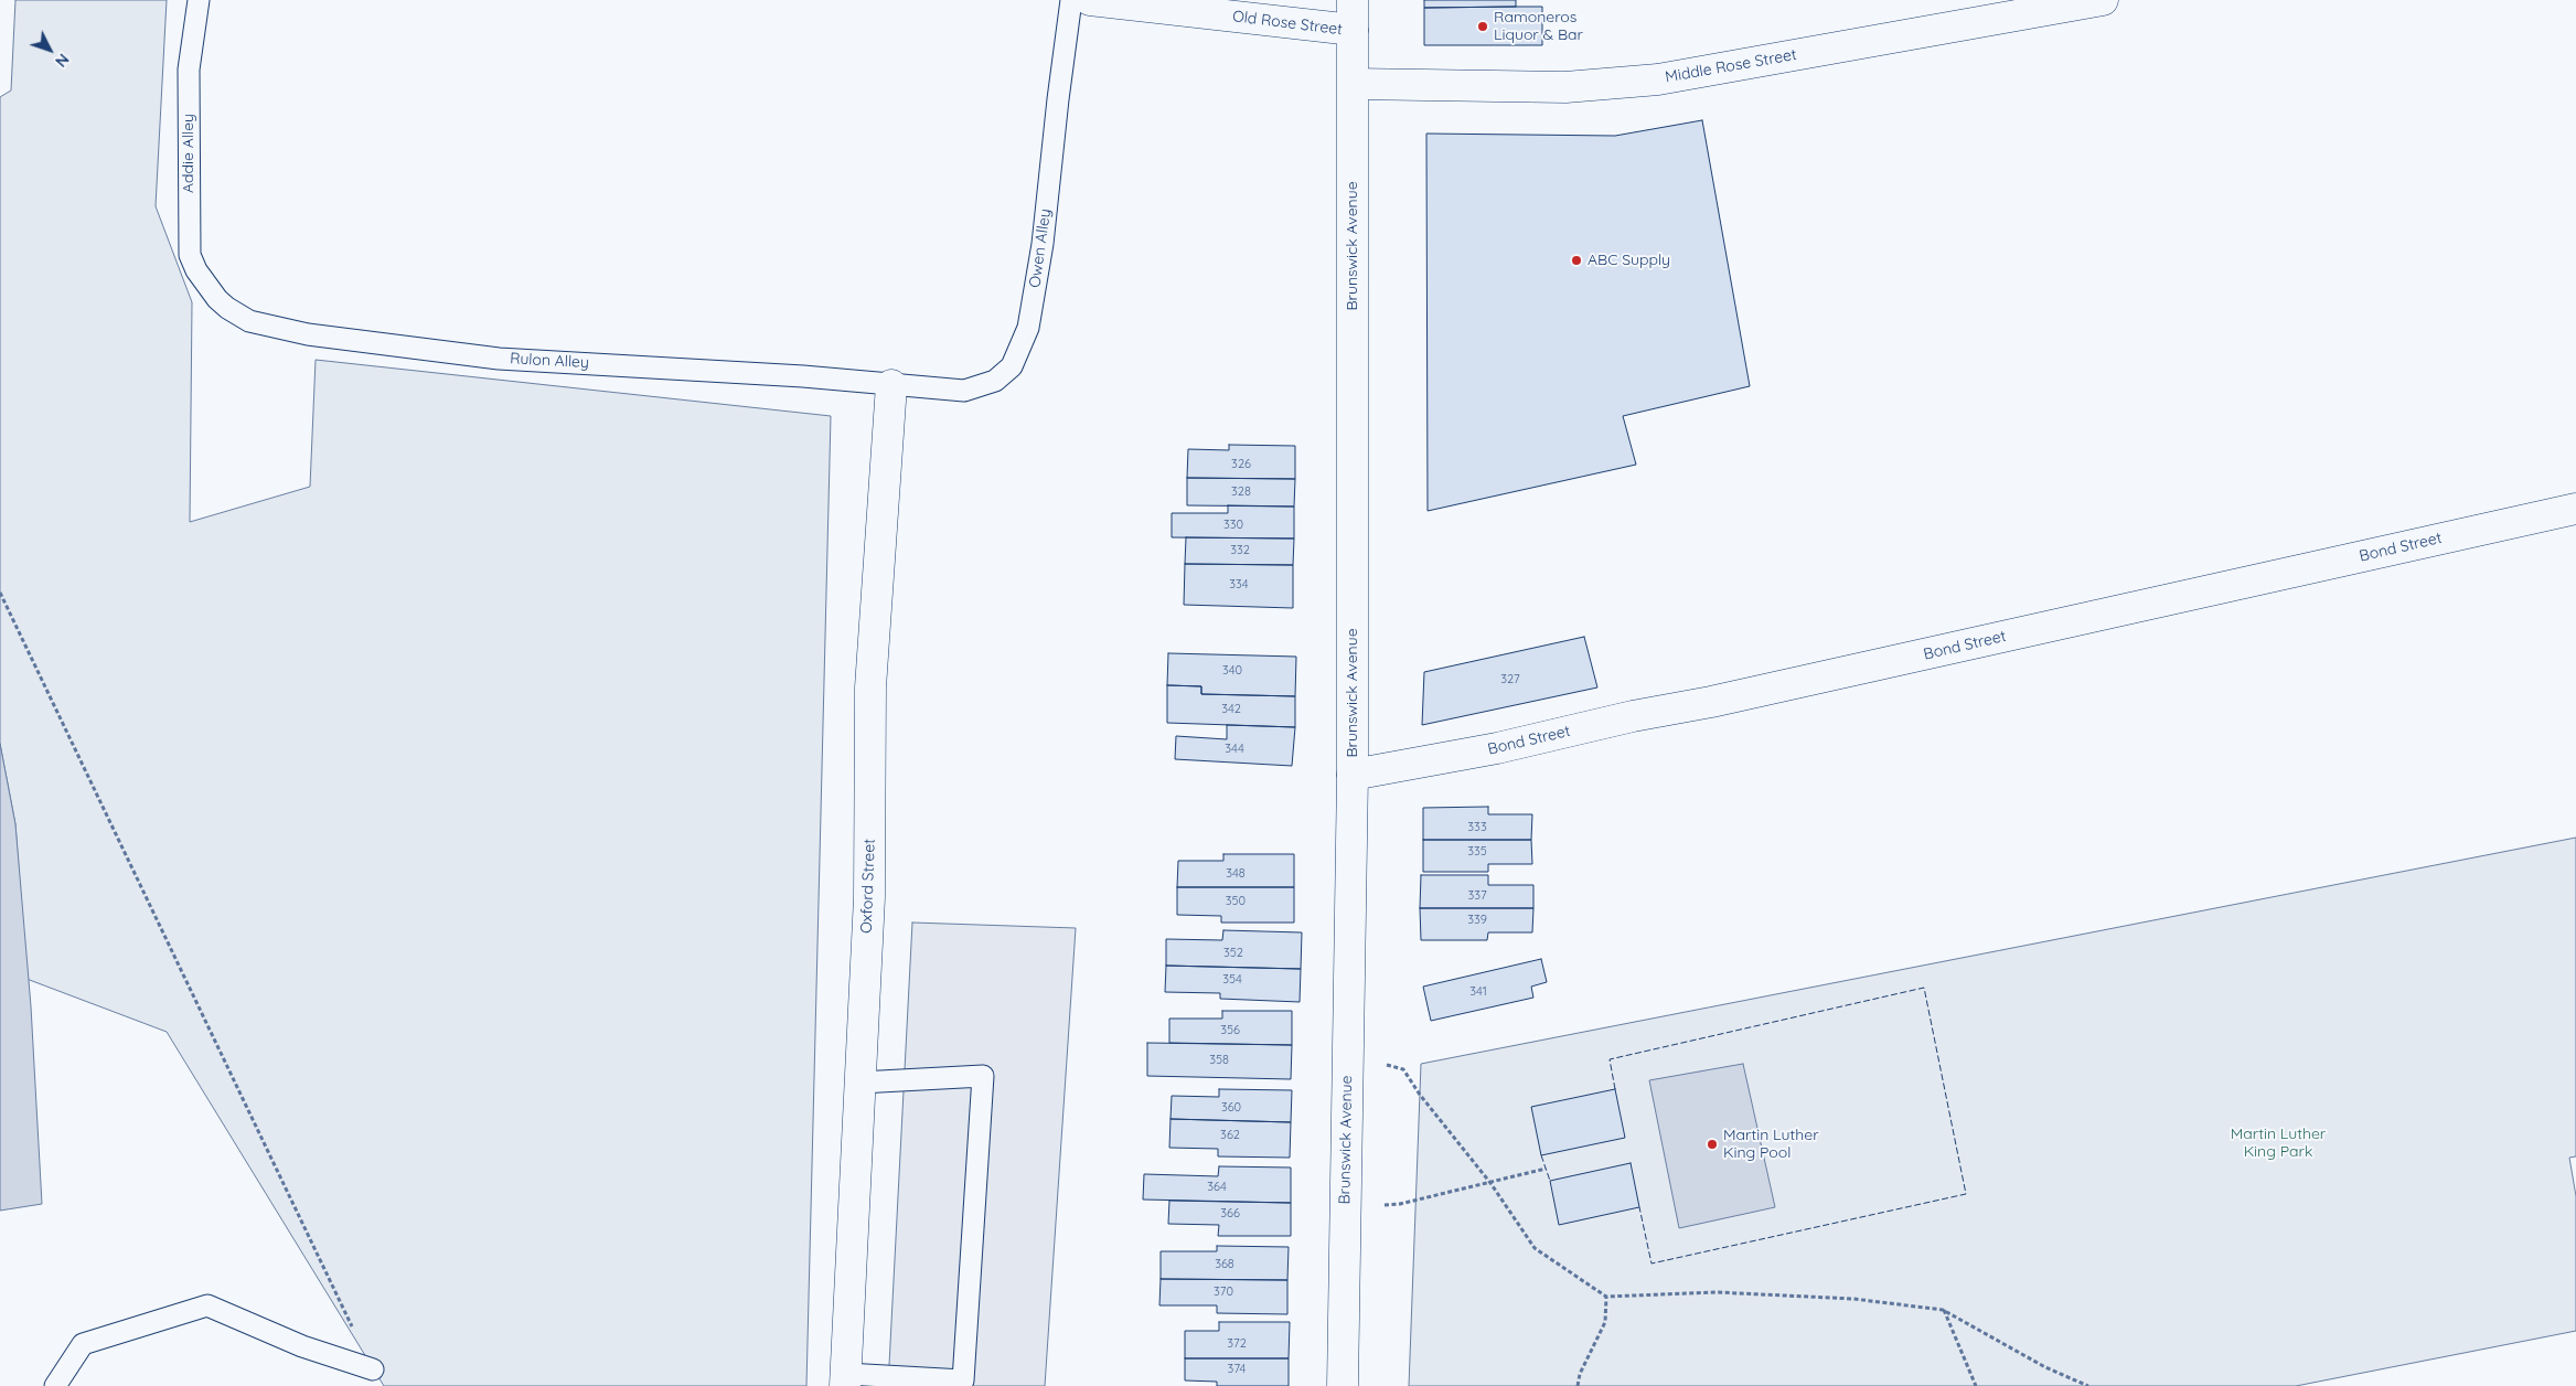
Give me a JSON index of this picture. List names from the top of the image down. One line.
{"streets":{"street":["Old Rose Street","Middle Rose Street","Brunswick Avenue","Bond Street","Oxford Street"],"lane":["Addie Alley","Owen Alley","Rulon Alley"]},"crossings":[["Old Rose Street","Brunswick Avenue"],["Middle Rose Street","Brunswick Avenue"],["Addie Alley","Rulon Alley"],["Brunswick Avenue","Bond Street"],["Owen Alley","Rulon Alley"],["Owen Alley","Oxford Street"],["Rulon Alley","Oxford Street"]],"parks":["Martin Luther King Park"],"places":["Ramoneros Liquor & Bar","ABC Supply","Martin Luther King Pool"],"house_numbers":["326","328","330","332","334","340","327","342","344","333","335","348","337","350","339","352","354","341","356","358","360","362","364","366","368","370","372","374"],"north":"bottom right"}
